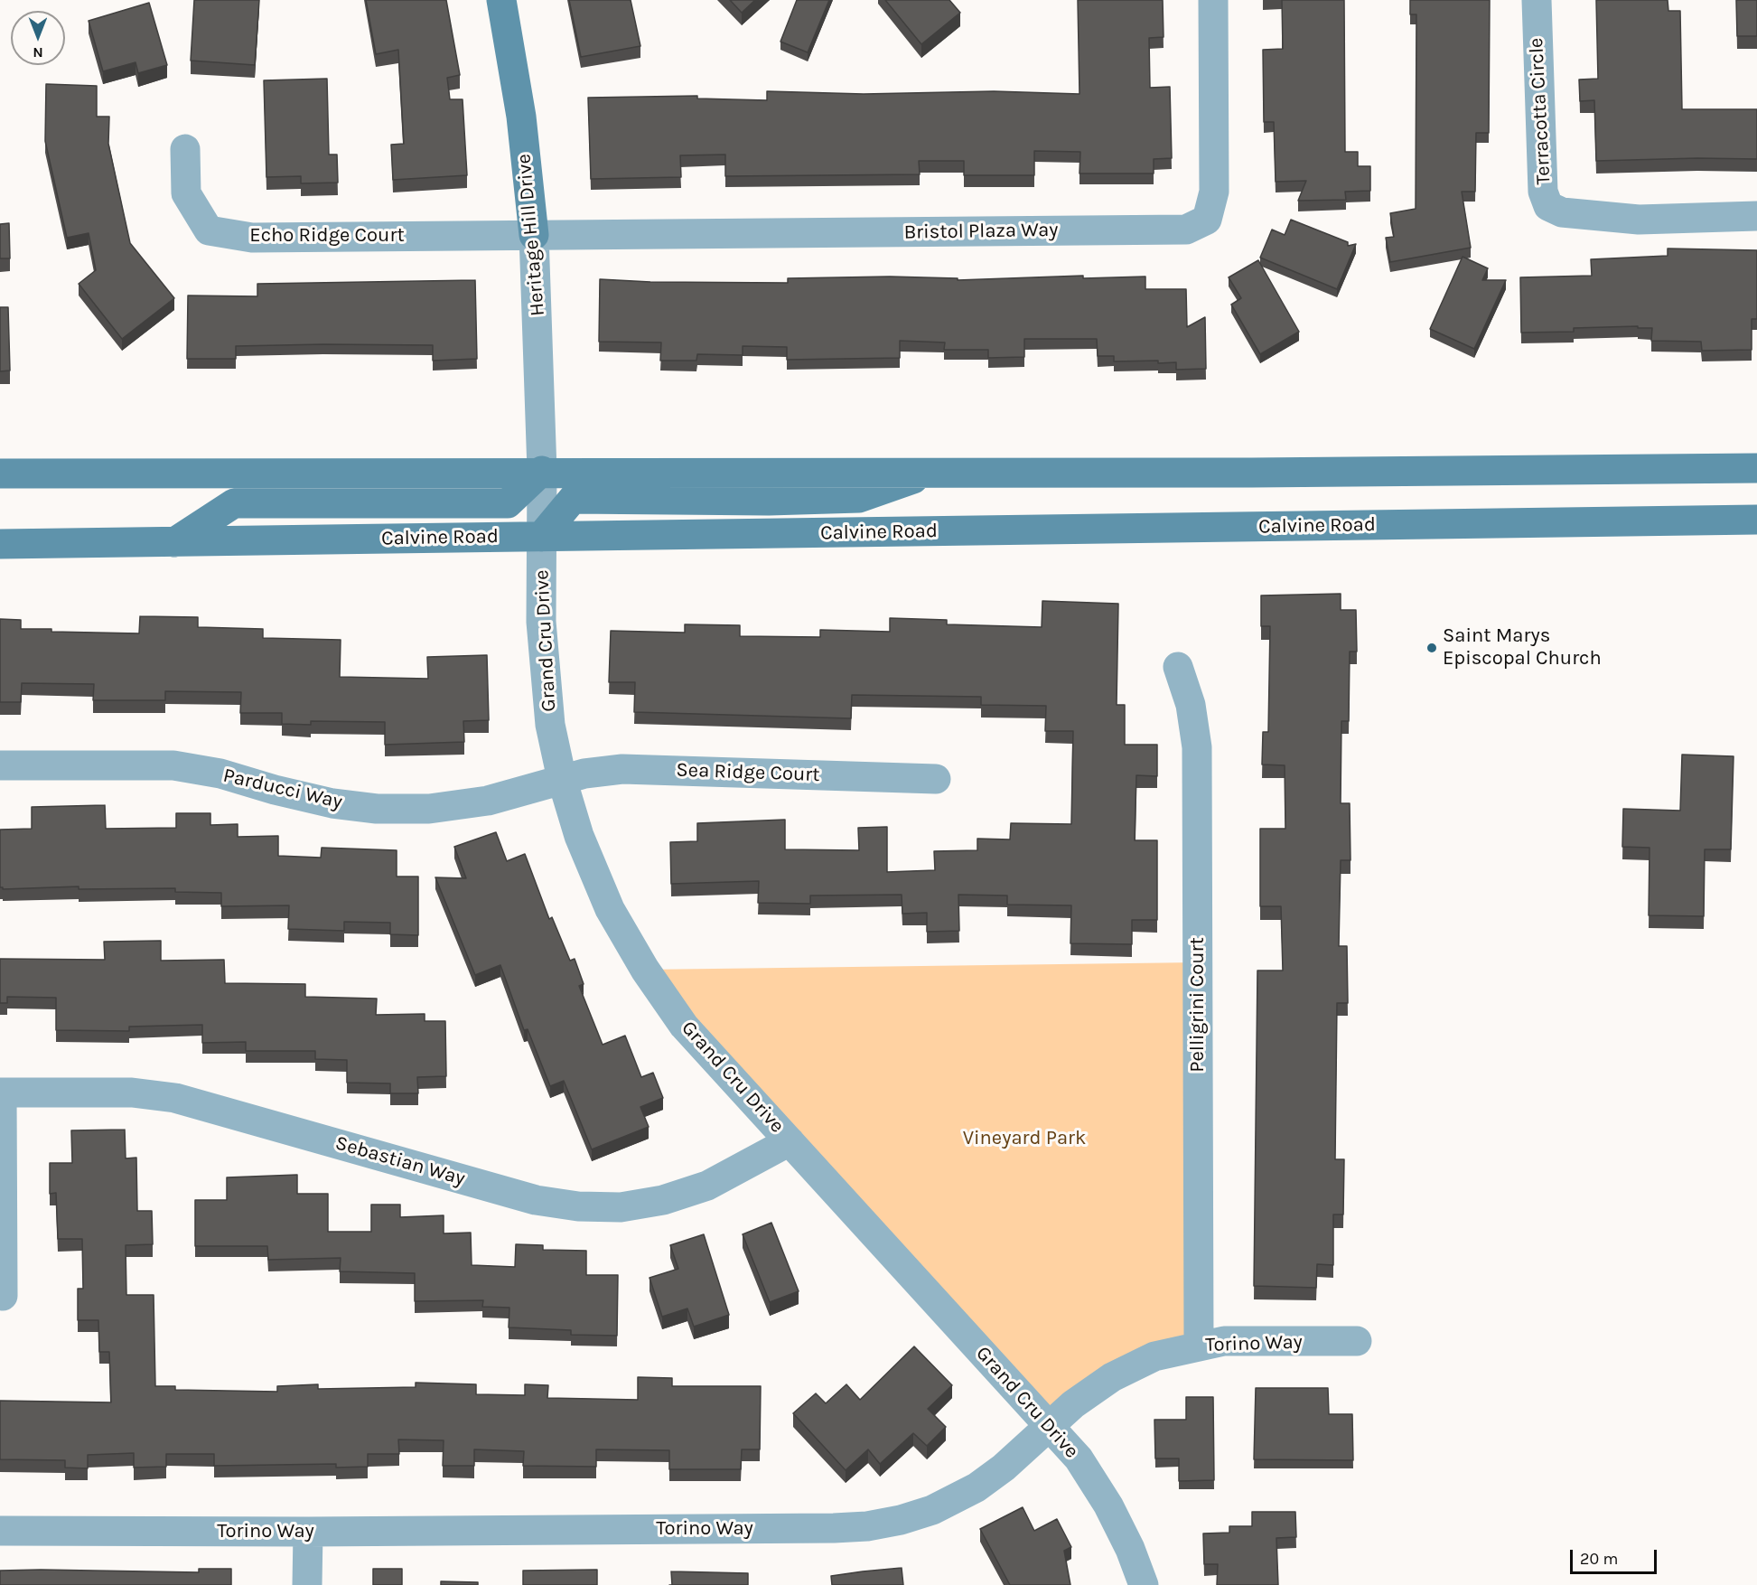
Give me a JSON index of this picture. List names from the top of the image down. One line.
{"streets":{"main road":["Heritage Hill Drive","Calvine Road"],"street":["Terracotta Circle","Bristol Plaza Way","Echo Ridge Court","Grand Cru Drive","Sea Ridge Court","Parducci Way","Pelligrini Court","Sebastian Way","Torino Way"]},"crossings":[["Bristol Plaza Way","Heritage Hill Drive"],["Bristol Plaza Way","Echo Ridge Court"],["Heritage Hill Drive","Echo Ridge Court"],["Heritage Hill Drive","Grand Cru Drive"],["Calvine Road","Grand Cru Drive"],["Grand Cru Drive","Sea Ridge Court"],["Grand Cru Drive","Parducci Way"],["Grand Cru Drive","Sebastian Way"],["Grand Cru Drive","Torino Way"],["Sea Ridge Court","Parducci Way"],["Pelligrini Court","Torino Way"]],"parks":["Vineyard Park"],"places":["Saint Marys Episcopal Church"],"scale_bar":"20 m","north":"bottom"}
